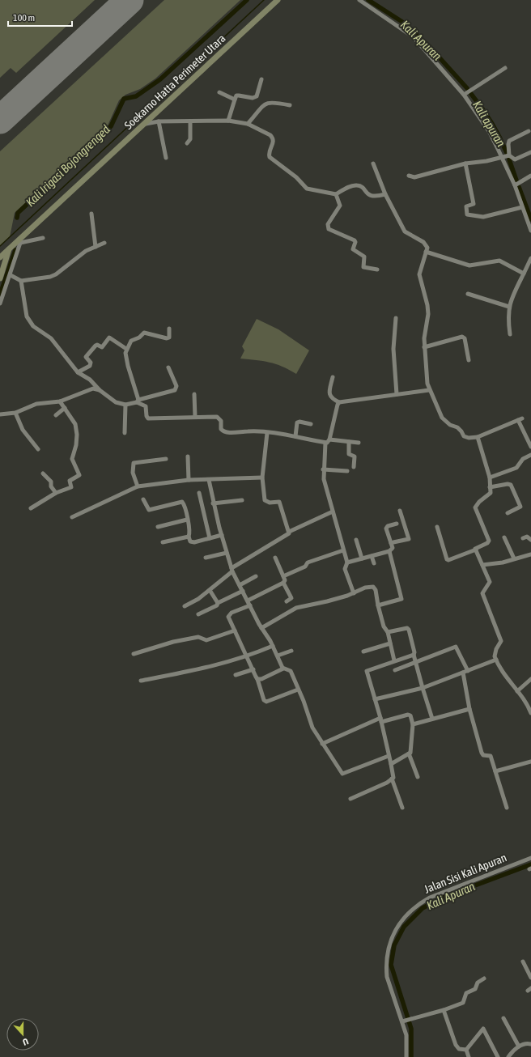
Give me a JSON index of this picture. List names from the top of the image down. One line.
{"streets":{"main road":["Soekarno Hatta Perimeter Utara"],"street":["Jalan Sisi Kali Apuran"]},"water":["Kali Apuran","Kali apuran","Kali Irigasi Bojongrenged"],"scale_bar":"100 m","north":"bottom"}
